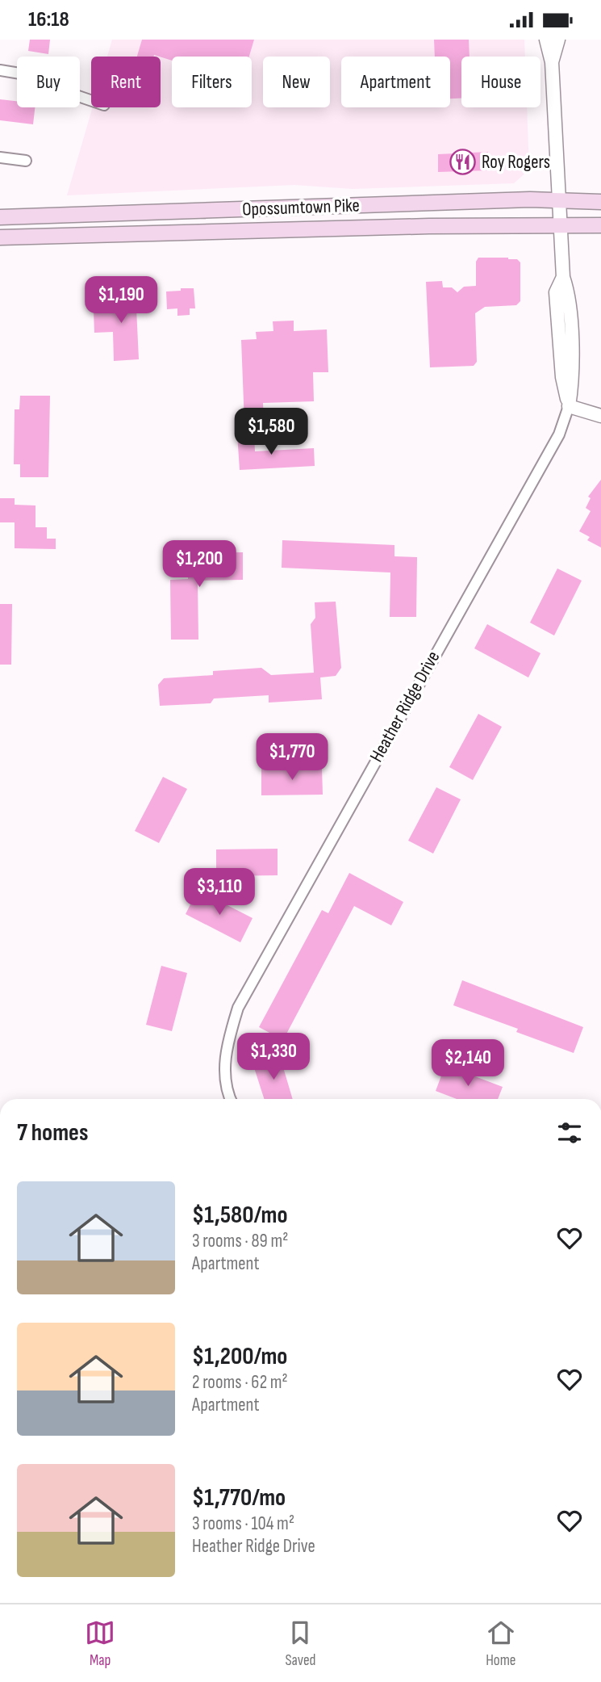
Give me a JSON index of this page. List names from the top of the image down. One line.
{"streets":{"main road":["Opossumtown Pike"],"street":["Heather Ridge Drive"]},"places":{"restaurant":["Roy Rogers"]},"page":{"status":"16:18","chip":["Buy","Rent","Filters","New","Apartment","House"],"price":["$1,190","$1,580","$1,200","$1,770","$3,110","$1,330","$2,140"],"heading":"7 homes","list":[{"name":"$1,580/mo","note":"3 rooms · 89 m² · Apartment"},{"name":"$1,200/mo","note":"2 rooms · 62 m² · Apartment"},{"name":"$1,770/mo","note":"3 rooms · 104 m² · Heather Ridge Drive"}],"tabs":["Map","Saved","Home"]}}
